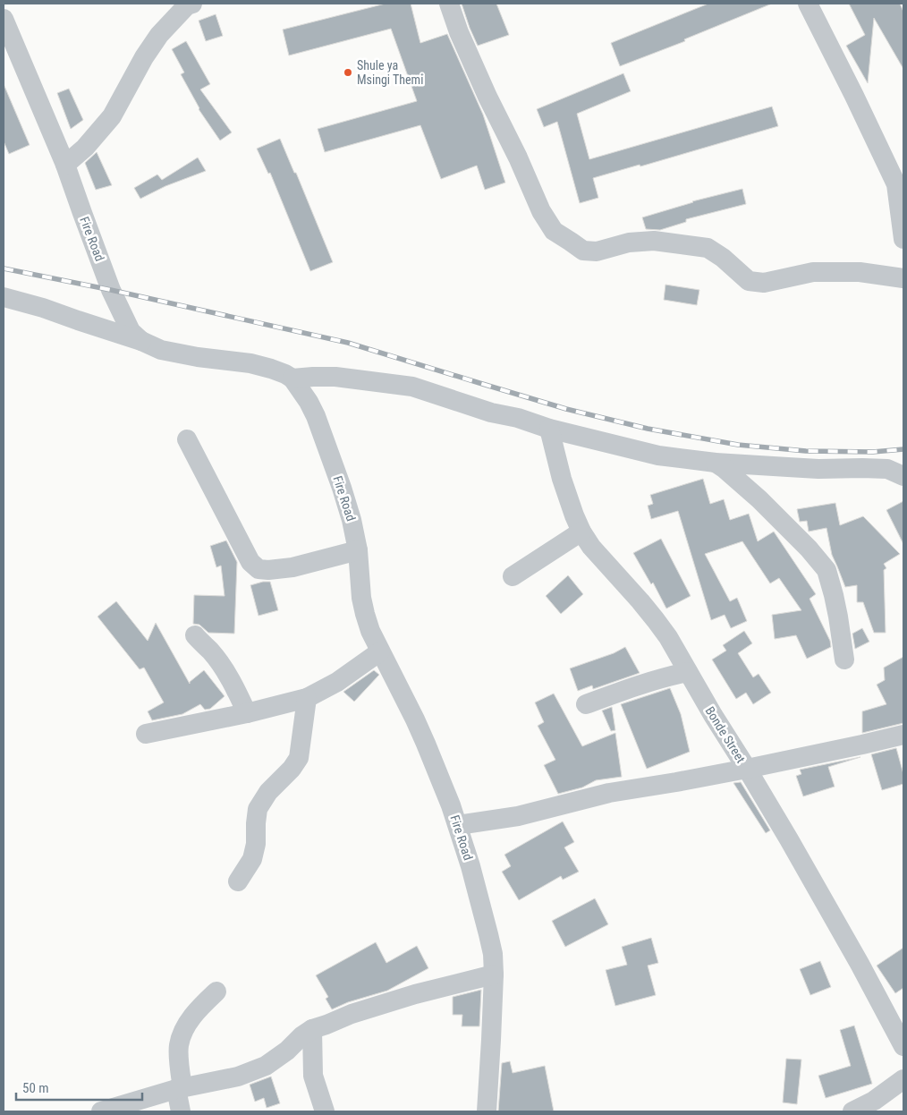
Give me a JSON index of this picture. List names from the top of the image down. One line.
{"streets":{"street":["Fire Road","Bonde Street"]},"places":["Shule ya Msingi Themi"],"scale_bar":"50 m"}
